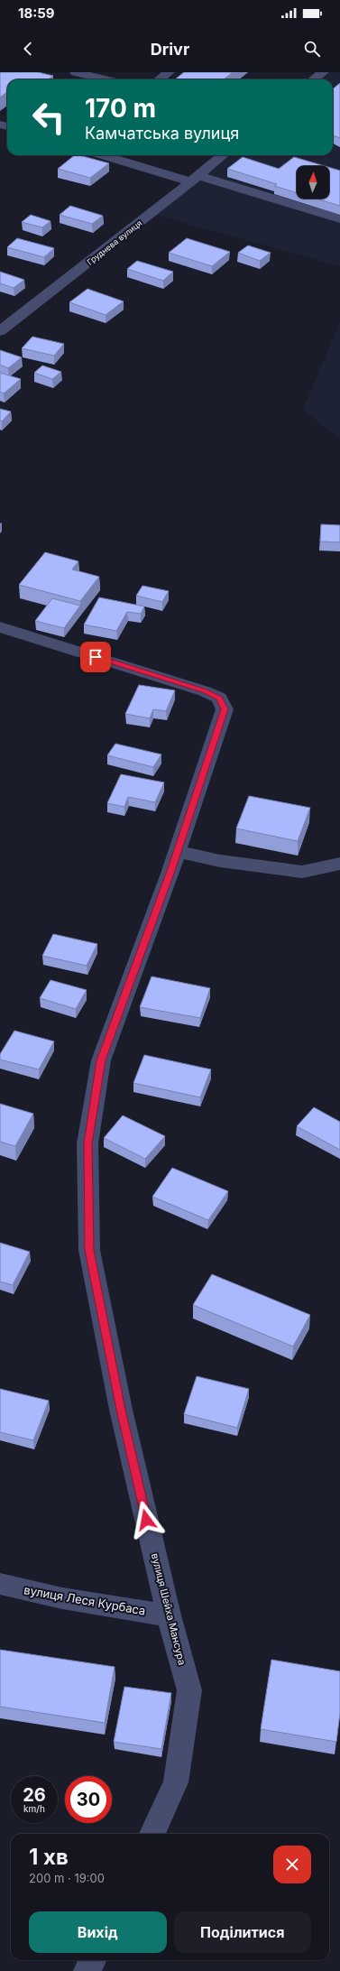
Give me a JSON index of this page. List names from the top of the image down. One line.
{"streets":{"street":["Груднева вулиця","вулиця Леся Курбаса","вулиця Шейха Мансура"]},"crossings":[["вулиця Леся Курбаса","вулиця Шейха Мансура"]],"north":"top","page":{"status":"18:59","header":"Drivr","turn":["170 m","Камчатська вулиця"],"speed":"26 km/h","limit":"30","heading":["1 хв","200 m · 19:00"],"buttons":["Вихід","Поділитися"]}}
